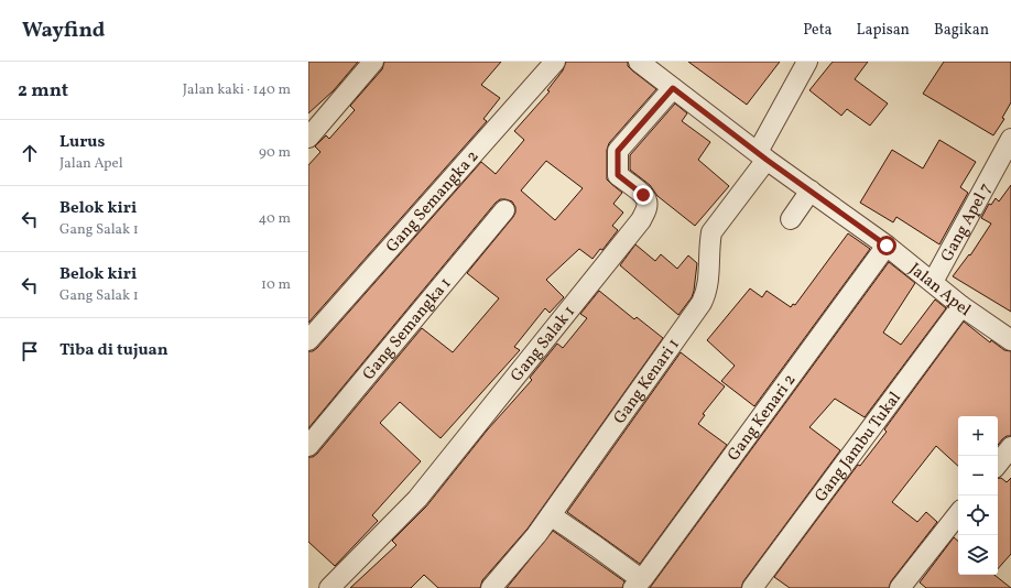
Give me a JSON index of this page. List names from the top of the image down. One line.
{"streets":{"street":["Gang Semangka 2","Gang Apel 7","Jalan Apel","Gang Semangka 1","Gang Salak 1","Gang Kenari 1","Gang Kenari 2","Gang Jambu Tukal"]},"crossings":[["Gang Apel 7","Jalan Apel"],["Jalan Apel","Gang Salak 1"],["Jalan Apel","Gang Kenari 1"],["Jalan Apel","Gang Kenari 2"],["Jalan Apel","Gang Jambu Tukal"]],"page":{"header":"Wayfind","nav":["Peta","Lapisan","Bagikan"],"heading":["2 mnt","Jalan kaki · 140 m"],"list":[["Lurus","Jalan Apel","90 m"],["Belok kiri","Gang Salak 1","40 m"],["Belok kiri","Gang Salak 1","10 m"],"Tiba di tujuan"],"map_buttons":["+","−"]}}
